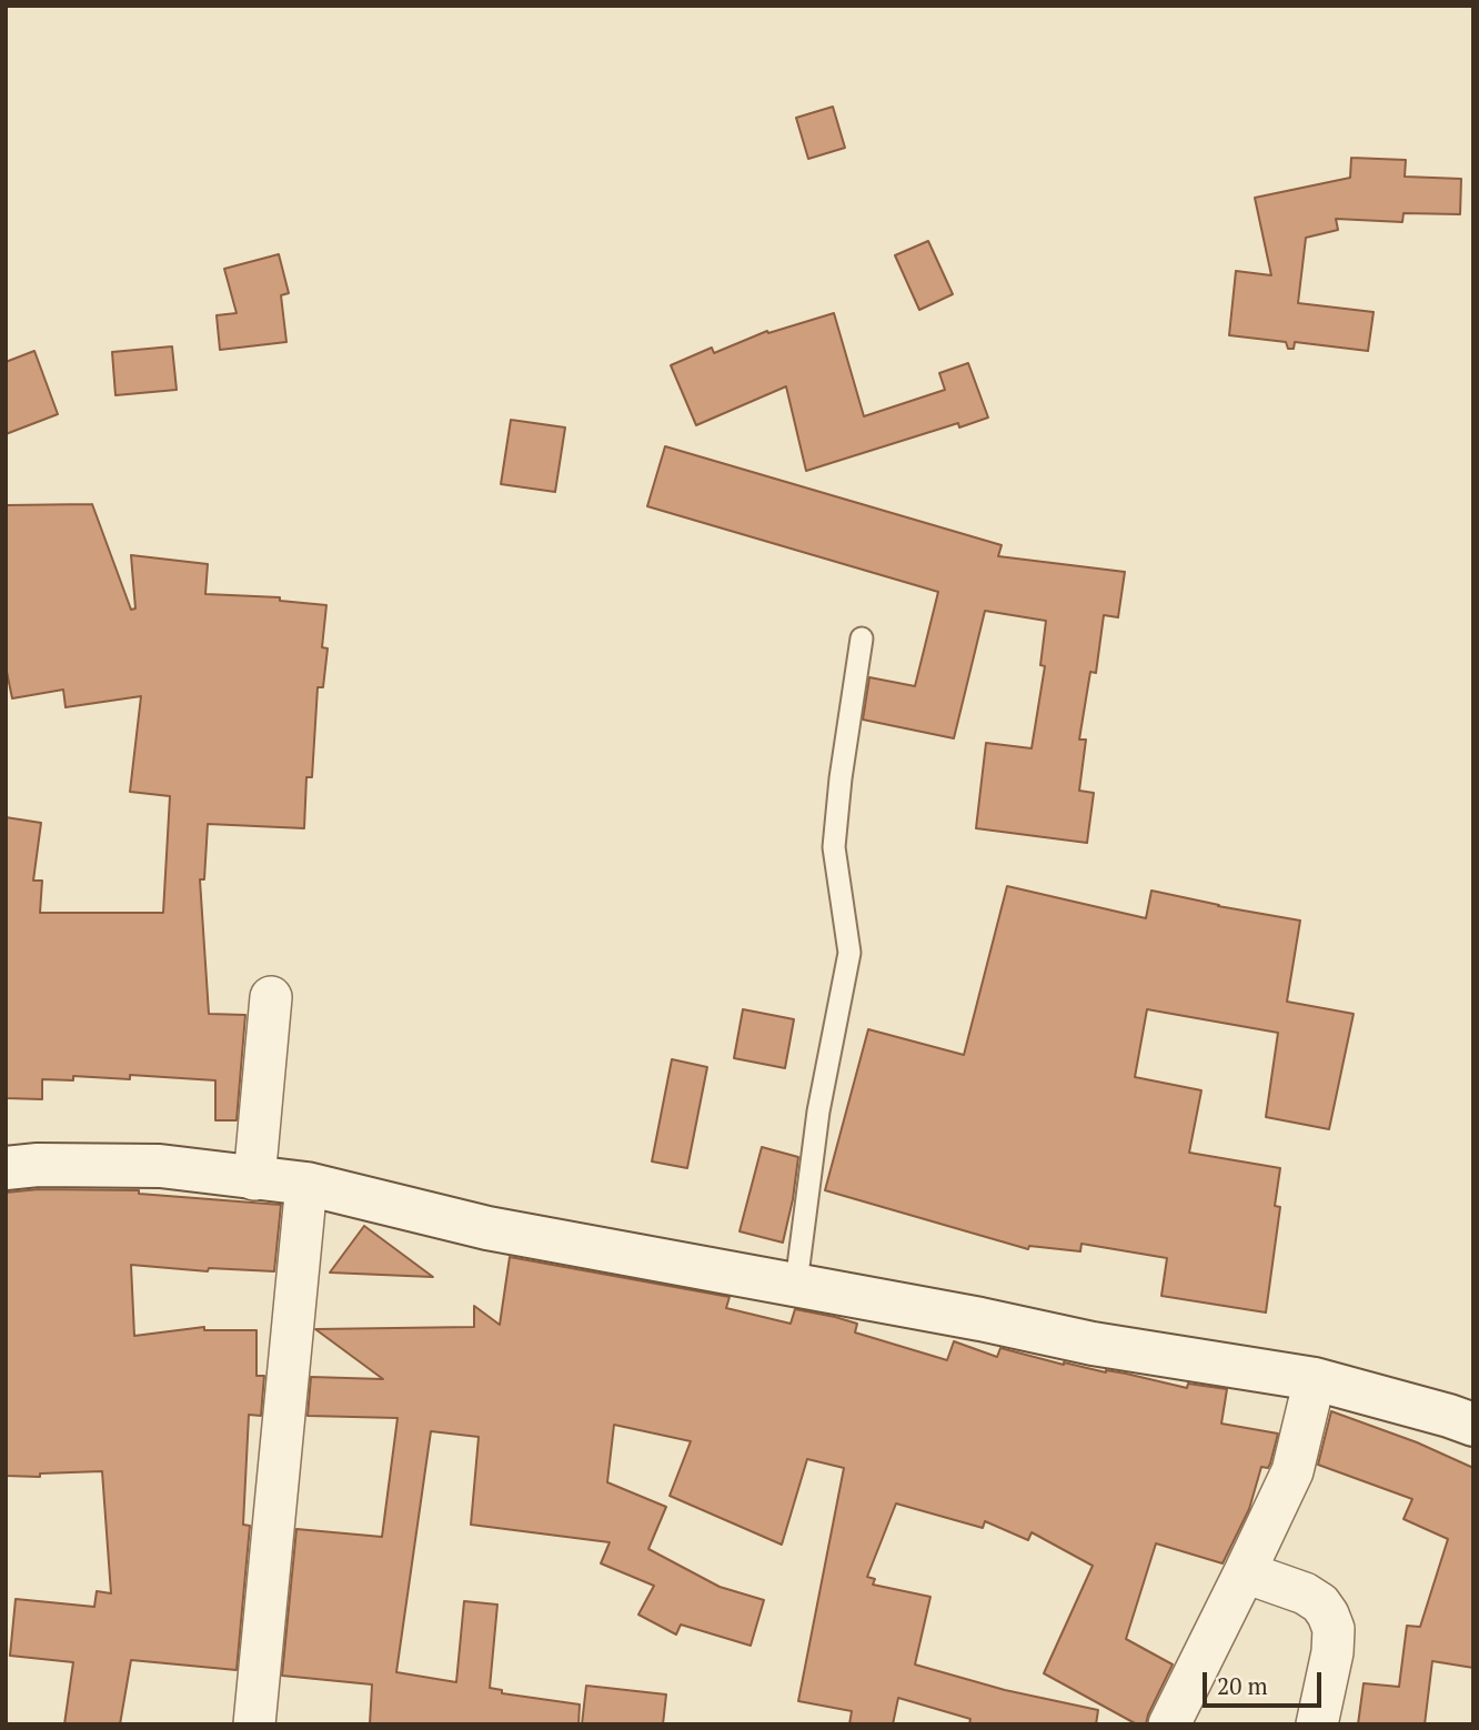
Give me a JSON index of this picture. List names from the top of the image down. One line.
{"scale_bar":"20 m"}
